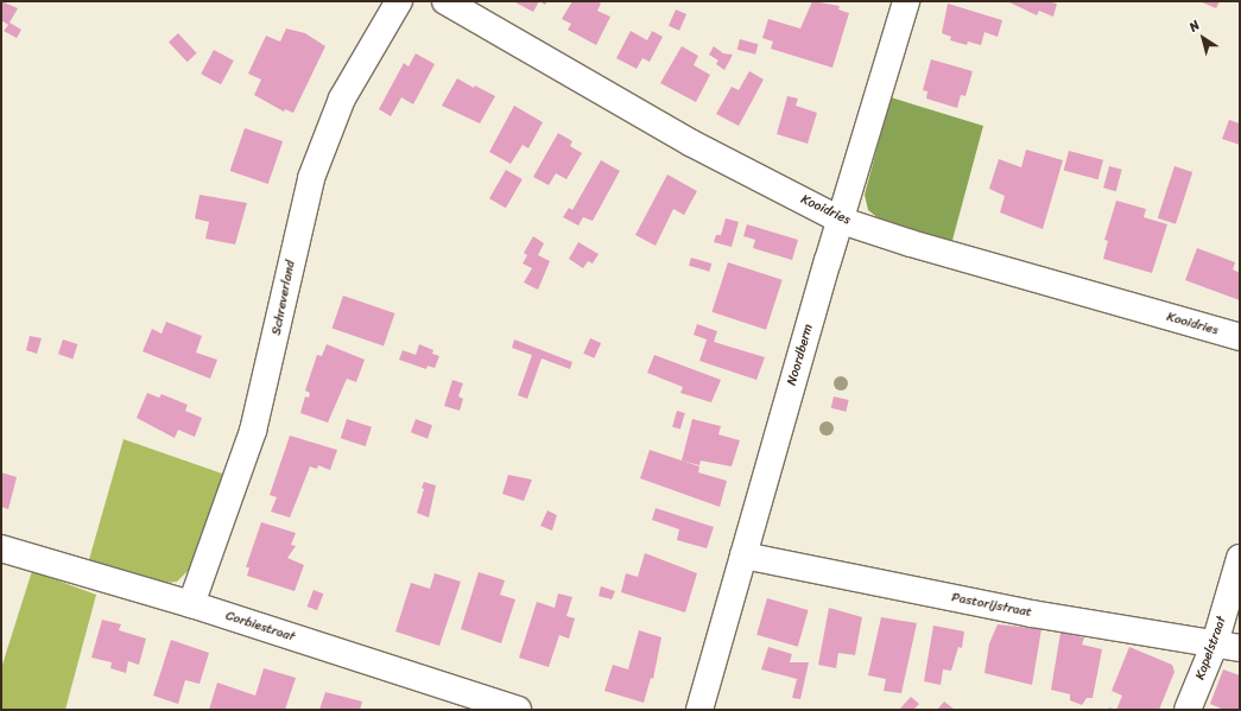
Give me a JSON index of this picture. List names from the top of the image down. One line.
{"streets":{"street":["Kooidries","Schreverland","Noordberm","Pastorijstraat","Corbiestraat","Kapelstraat"]},"crossings":[["Kooidries","Noordberm"],["Schreverland","Corbiestraat"],["Noordberm","Pastorijstraat"],["Pastorijstraat","Kapelstraat"]],"north":"top left"}
